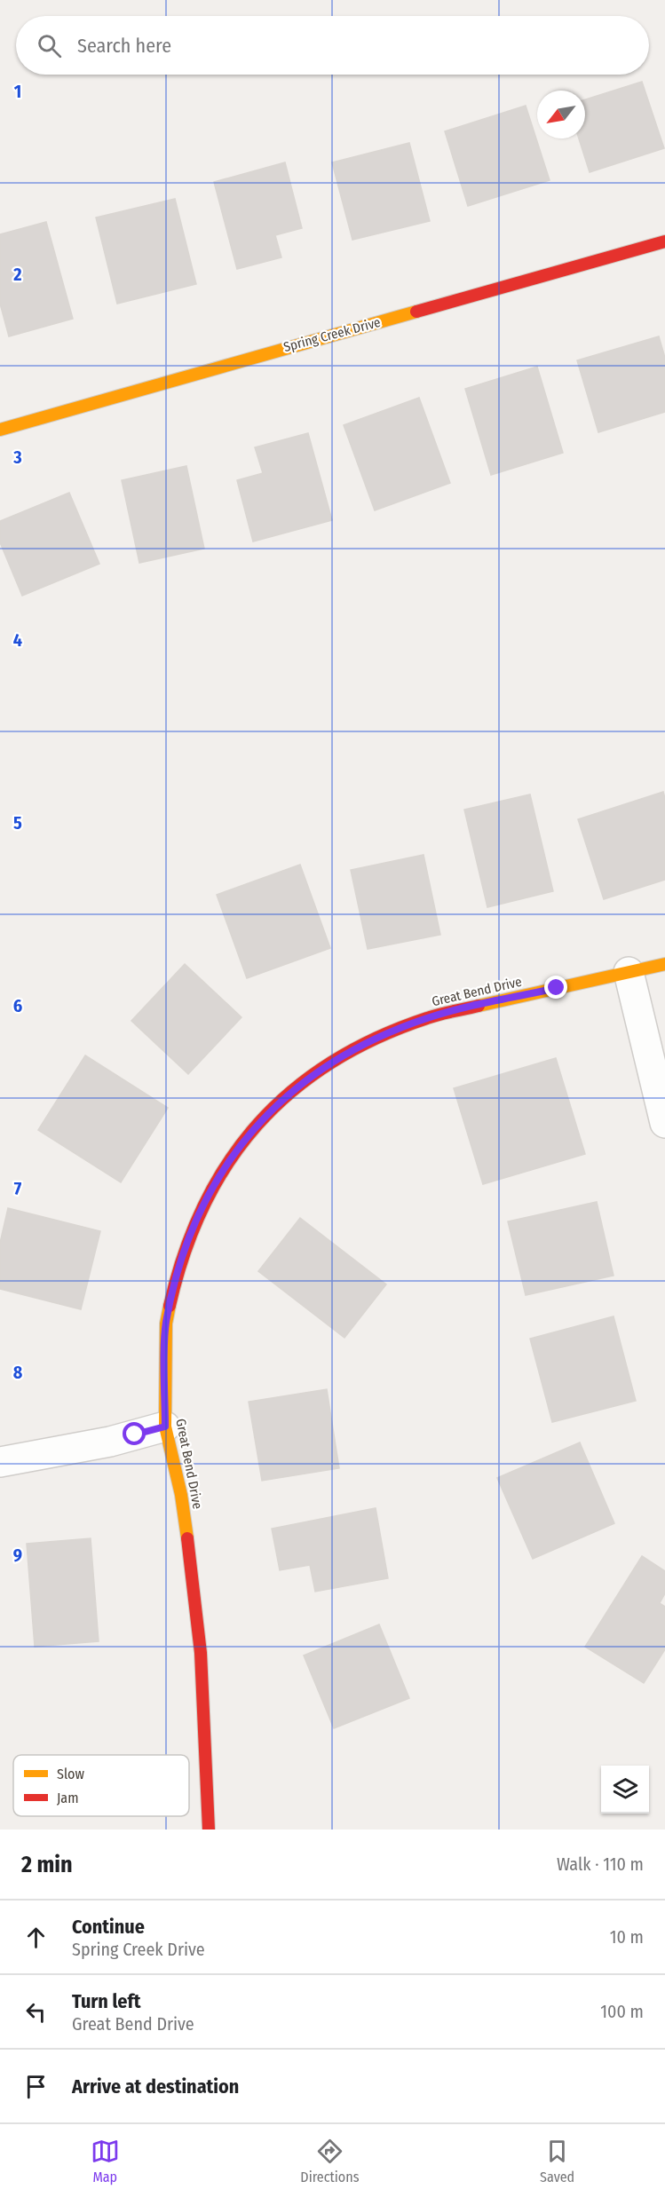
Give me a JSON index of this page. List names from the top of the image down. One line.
{"streets":{"street":["Spring Creek Drive","Great Bend Drive"]},"legend":["Slow","Jam"],"north":"bottom left","page":{"search":"Search here","heading":["2 min","Walk · 110 m"],"list":[["Continue","Spring Creek Drive","10 m"],["Turn left","Great Bend Drive","100 m"],"Arrive at destination"],"nav":["Map","Directions","Saved"]},"grid":{"rows":["1","2","3","4","5","6","7","8","9"]}}
